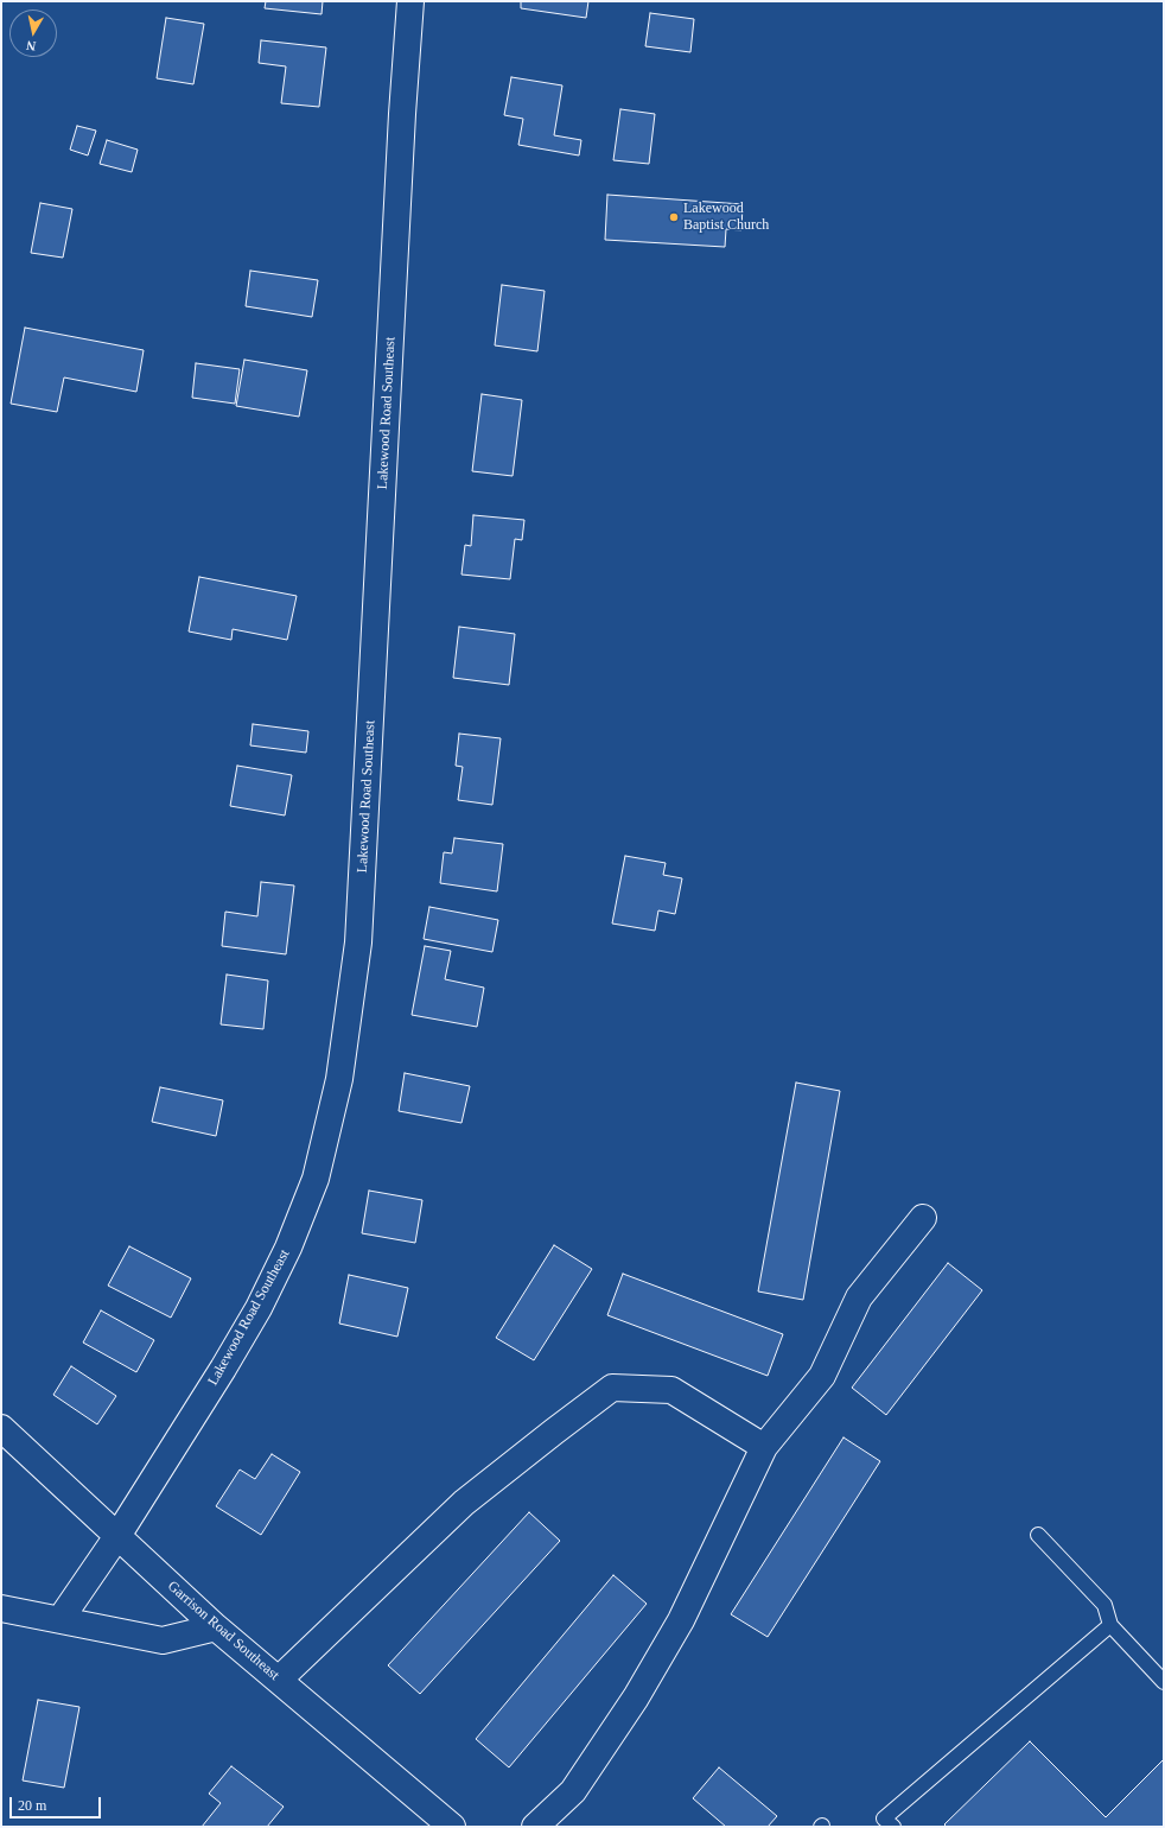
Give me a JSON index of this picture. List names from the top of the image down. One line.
{"streets":{"street":["Lakewood Road Southeast","Garrison Road Southeast"]},"crossings":[["Lakewood Road Southeast","Garrison Road Southeast"]],"places":["Lakewood Baptist Church"],"scale_bar":"20 m","north":"bottom"}
